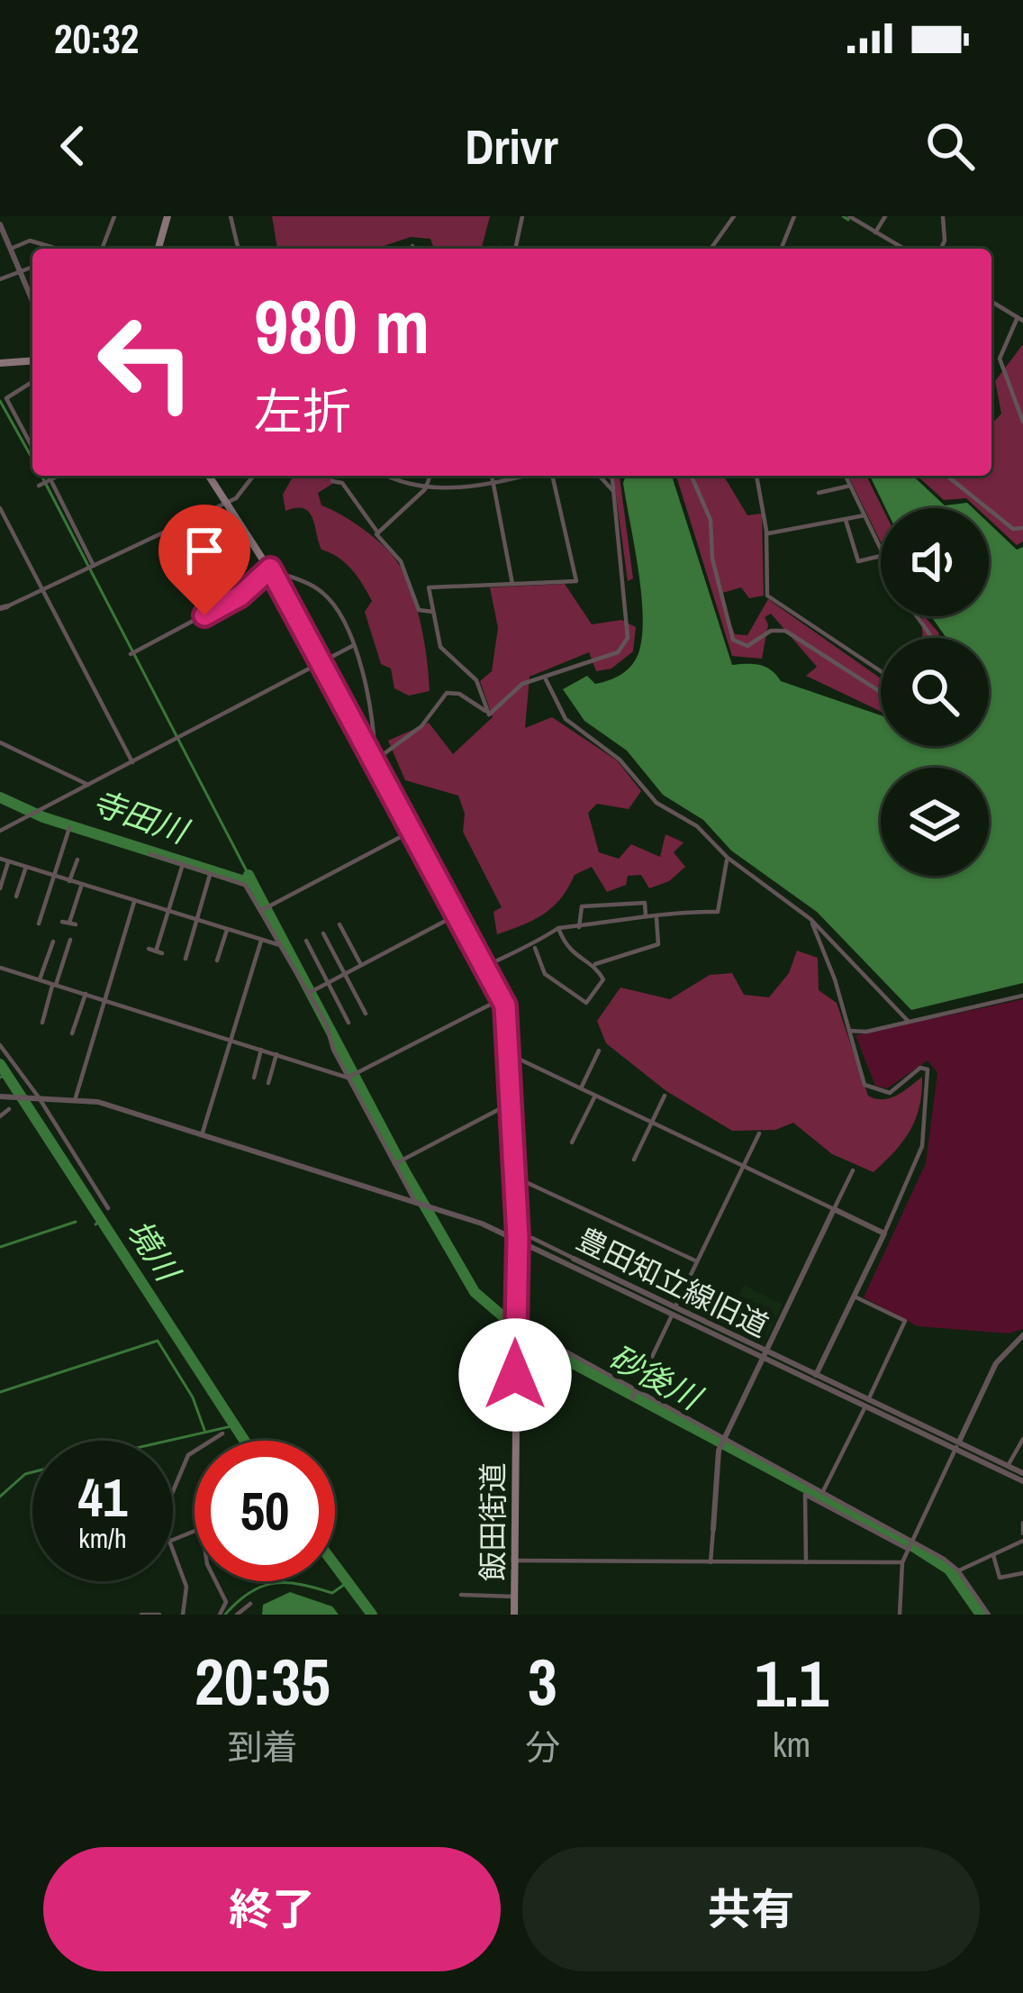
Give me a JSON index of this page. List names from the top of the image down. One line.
{"streets":{"main road":["飯田街道"],"street":["豊田知立線旧道"]},"crossings":[["豊田知立線旧道","飯田街道"]],"water":["寺田川","境川","砂後川"],"page":{"status":"20:32","header":"Drivr","turn":["980 m","左折"],"speed":"41 km/h","limit":"50","eta":["20:35","到着","3","分","1.1","km"],"buttons":["終了","共有"]}}
